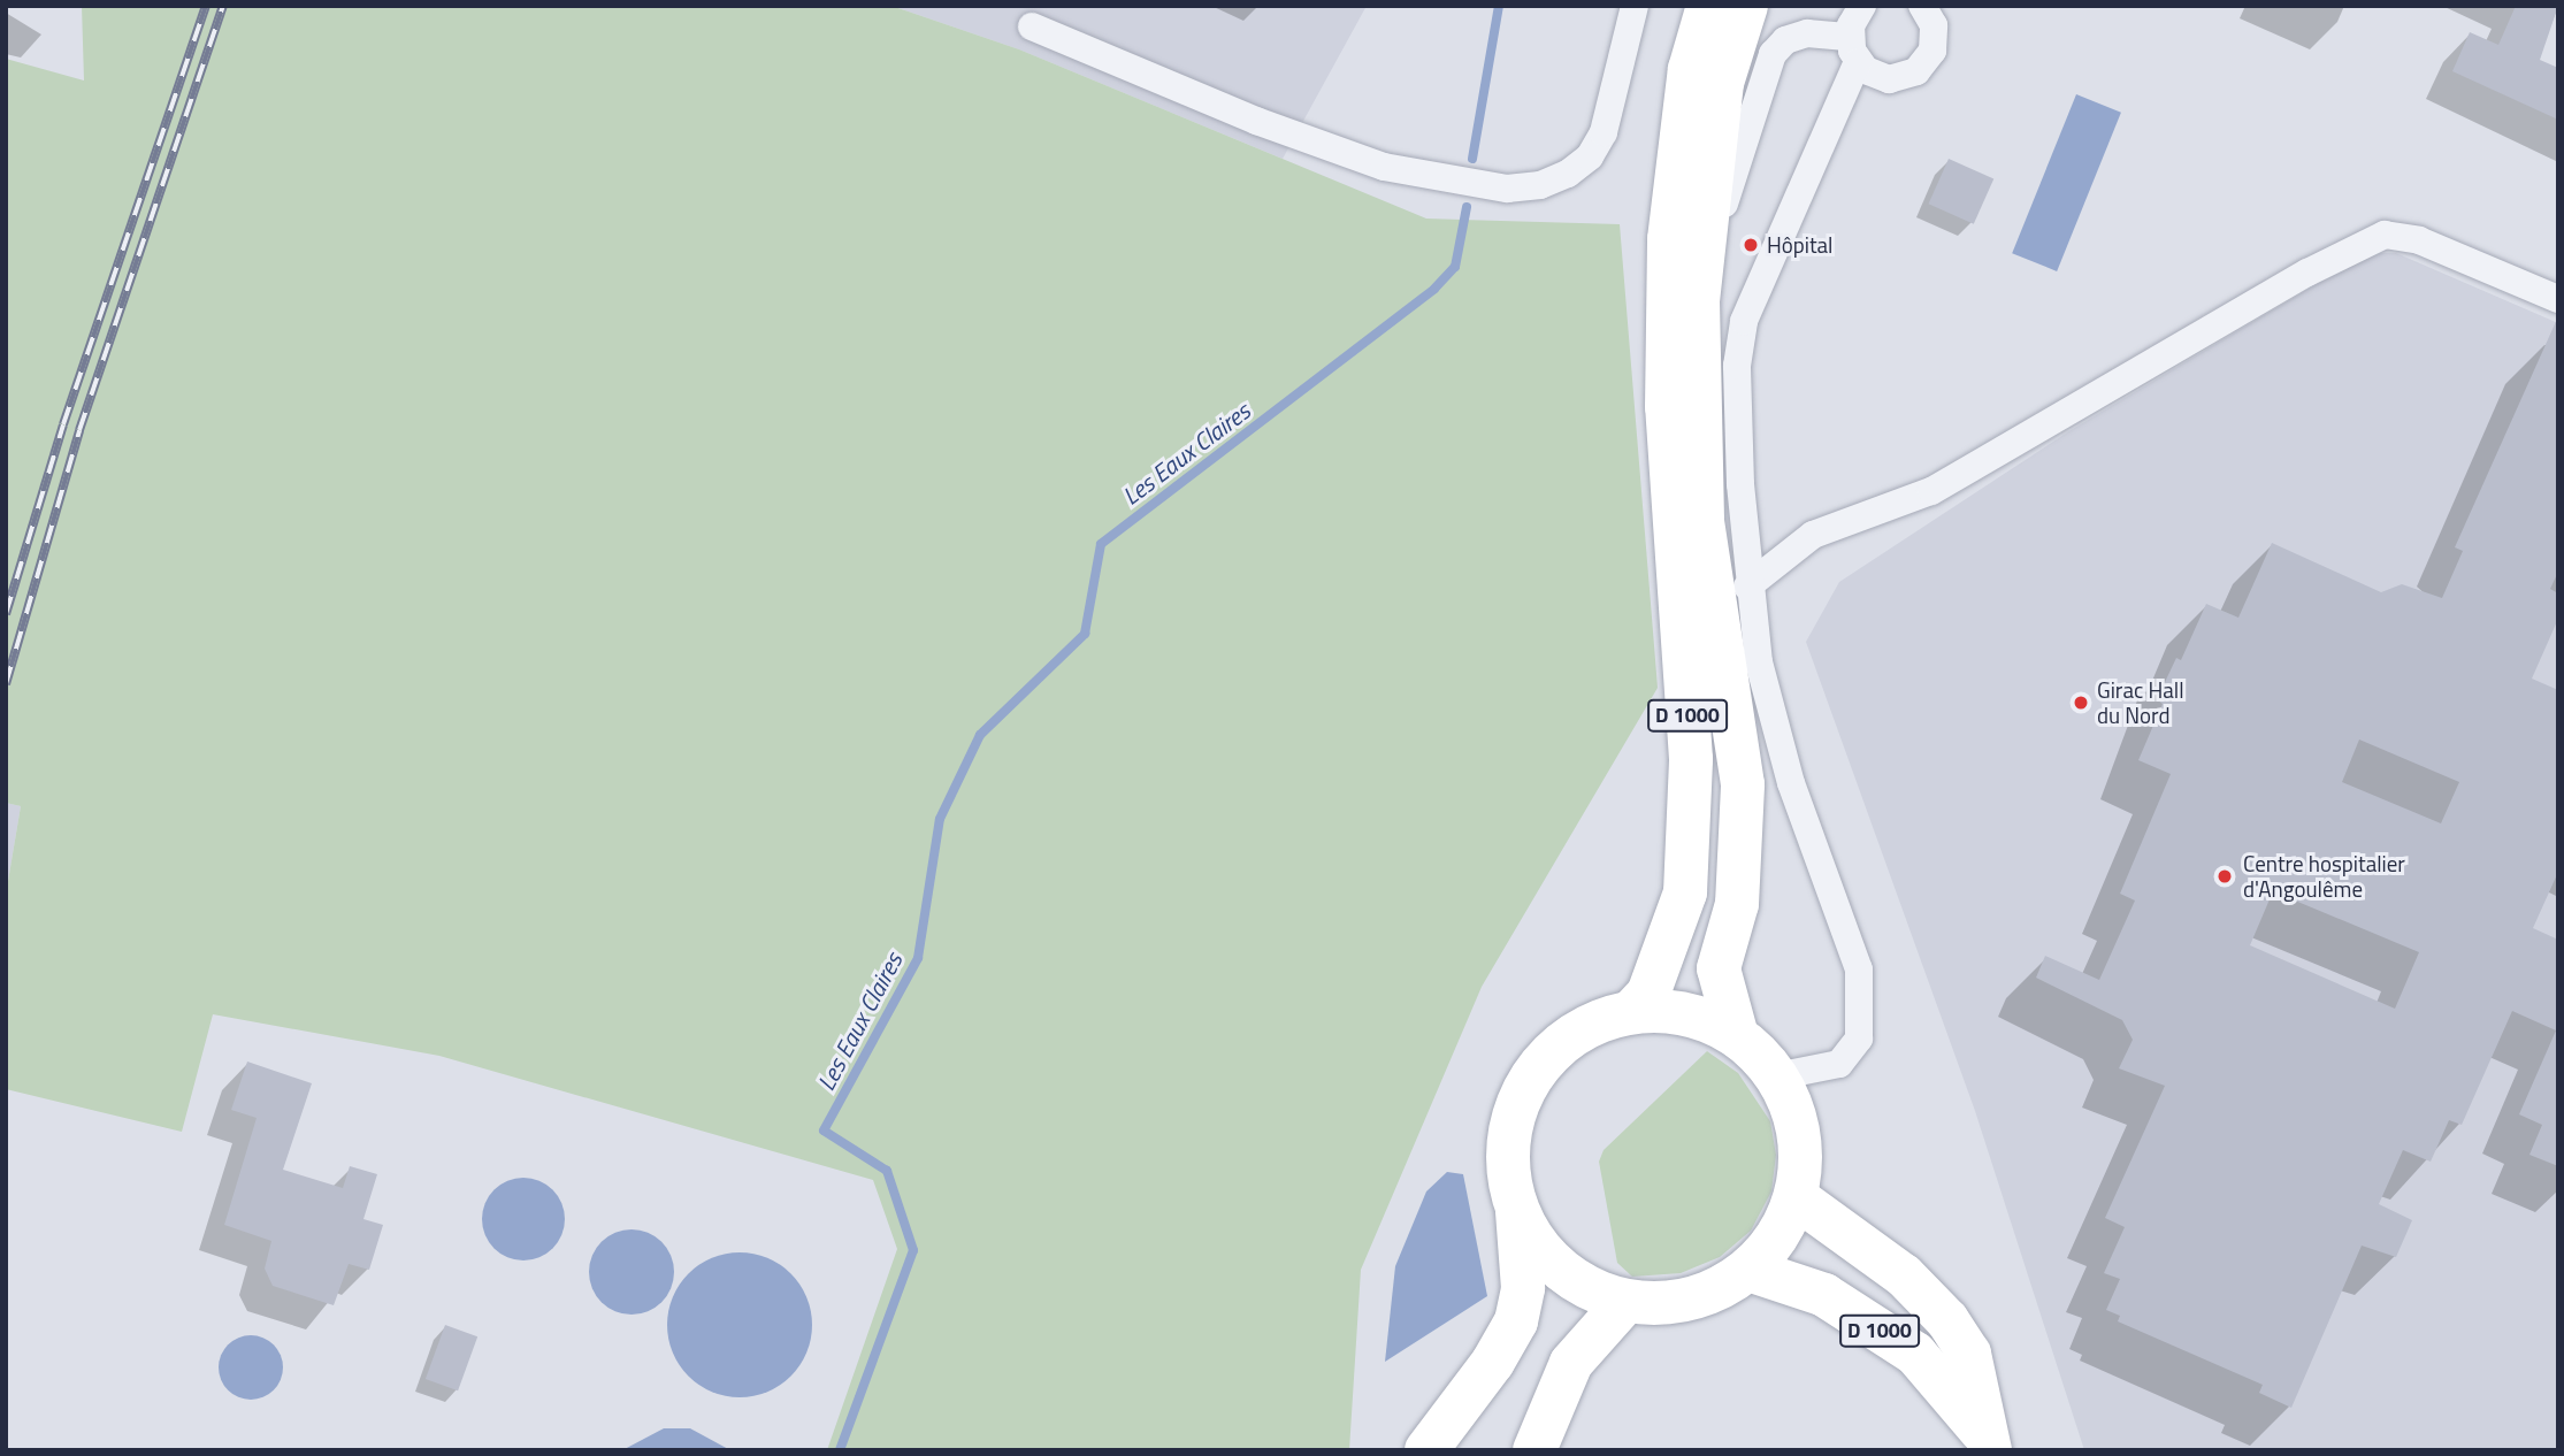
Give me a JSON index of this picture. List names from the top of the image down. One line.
{"streets":{"main road":["D 1000"]},"water":["Les Eaux Claires"],"places":["Hôpital","Girac Hall du Nord","Centre hospitalier d'Angoulême"]}
